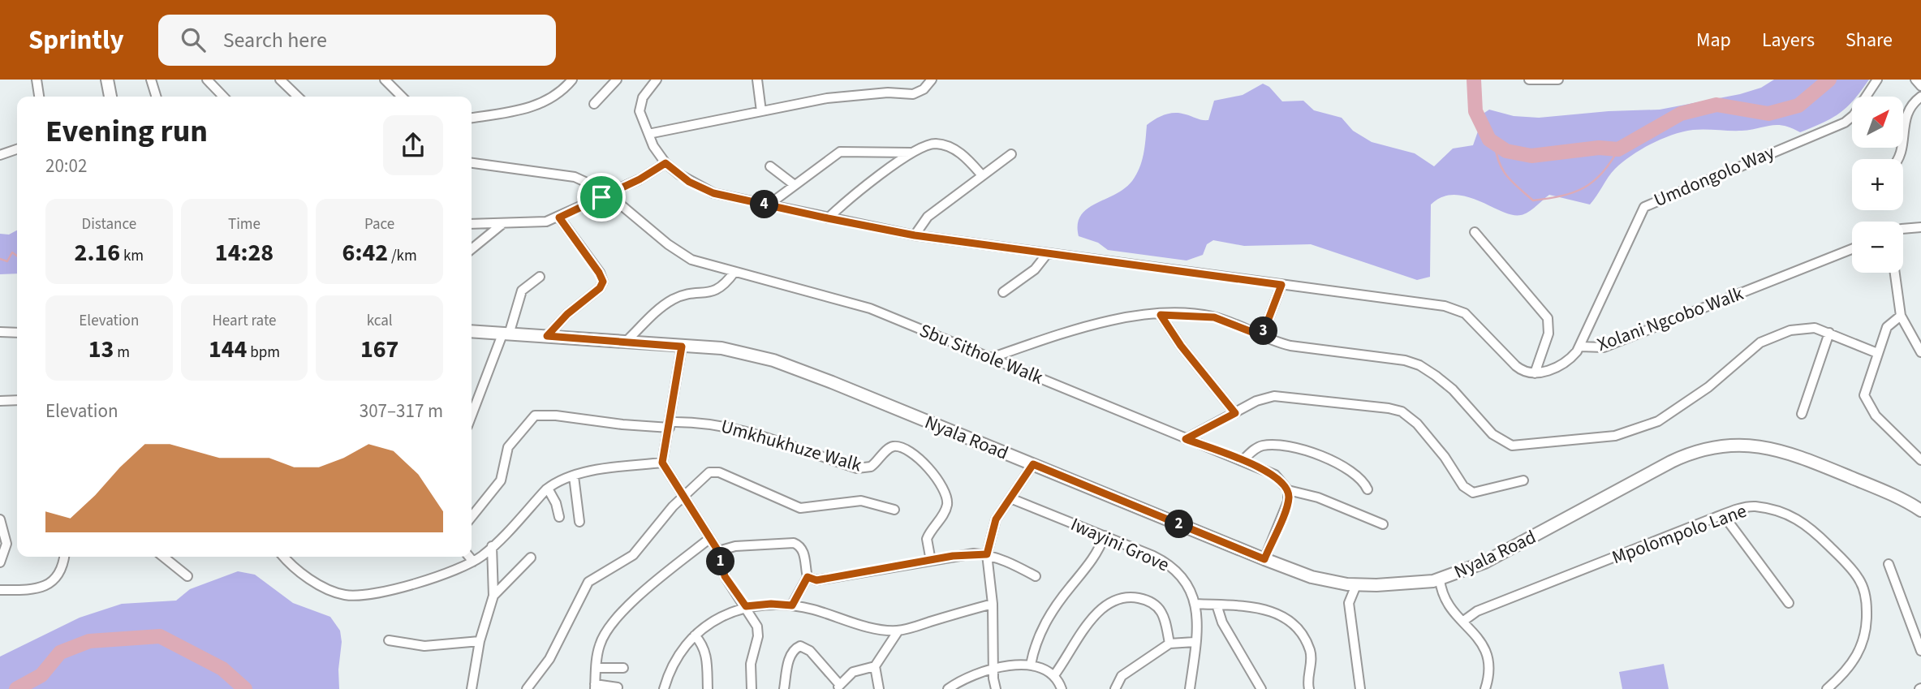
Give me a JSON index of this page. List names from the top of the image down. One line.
{"streets":{"street":["Umdongolo Way","Xolani Ngcobo Walk","Sbu Sithole Walk","Nyala Road","Umkhukhuze Walk","Mpolompolo Lane","Iwayini Grove"]},"crossings":[["Umdongolo Way","Xolani Ngcobo Walk"]],"north":"top right","page":{"header":"Sprintly","search":"Search here","nav":["Map","Layers","Share"],"map_buttons":["+","−"],"heading":["Evening run","20:02"],"pins":["4","3","2","1"],"stats":[["Distance","2.16 km"],["Time","14:28"],["Pace","6:42 /km"],["Elevation","13 m"],["Heart rate","144 bpm"],["kcal","167"]],"chart":["Elevation","307–317 m"]}}
